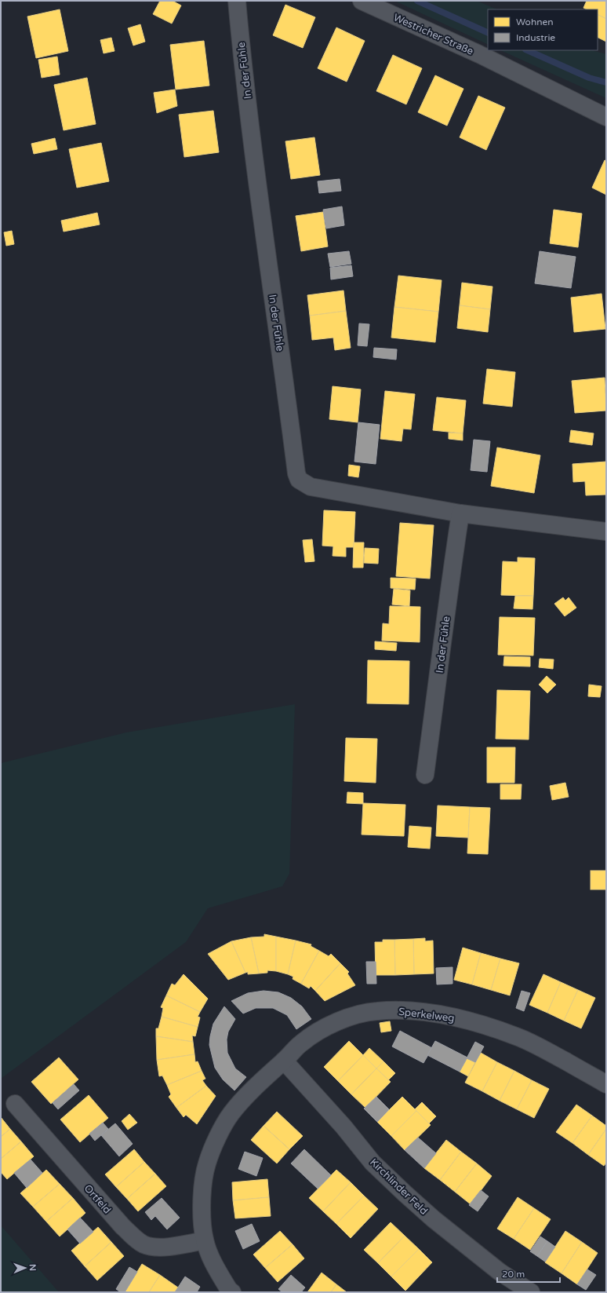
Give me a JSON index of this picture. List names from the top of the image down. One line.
{"streets":{"street":["Westricher Straße","In der Fühle","Sperkelweg","Kirchlinder Feld","Ortfeld"]},"crossings":[["Sperkelweg","Kirchlinder Feld"],["Sperkelweg","Ortfeld"]],"legend":["Wohnen","Industrie"],"scale_bar":"20 m","north":"right"}
